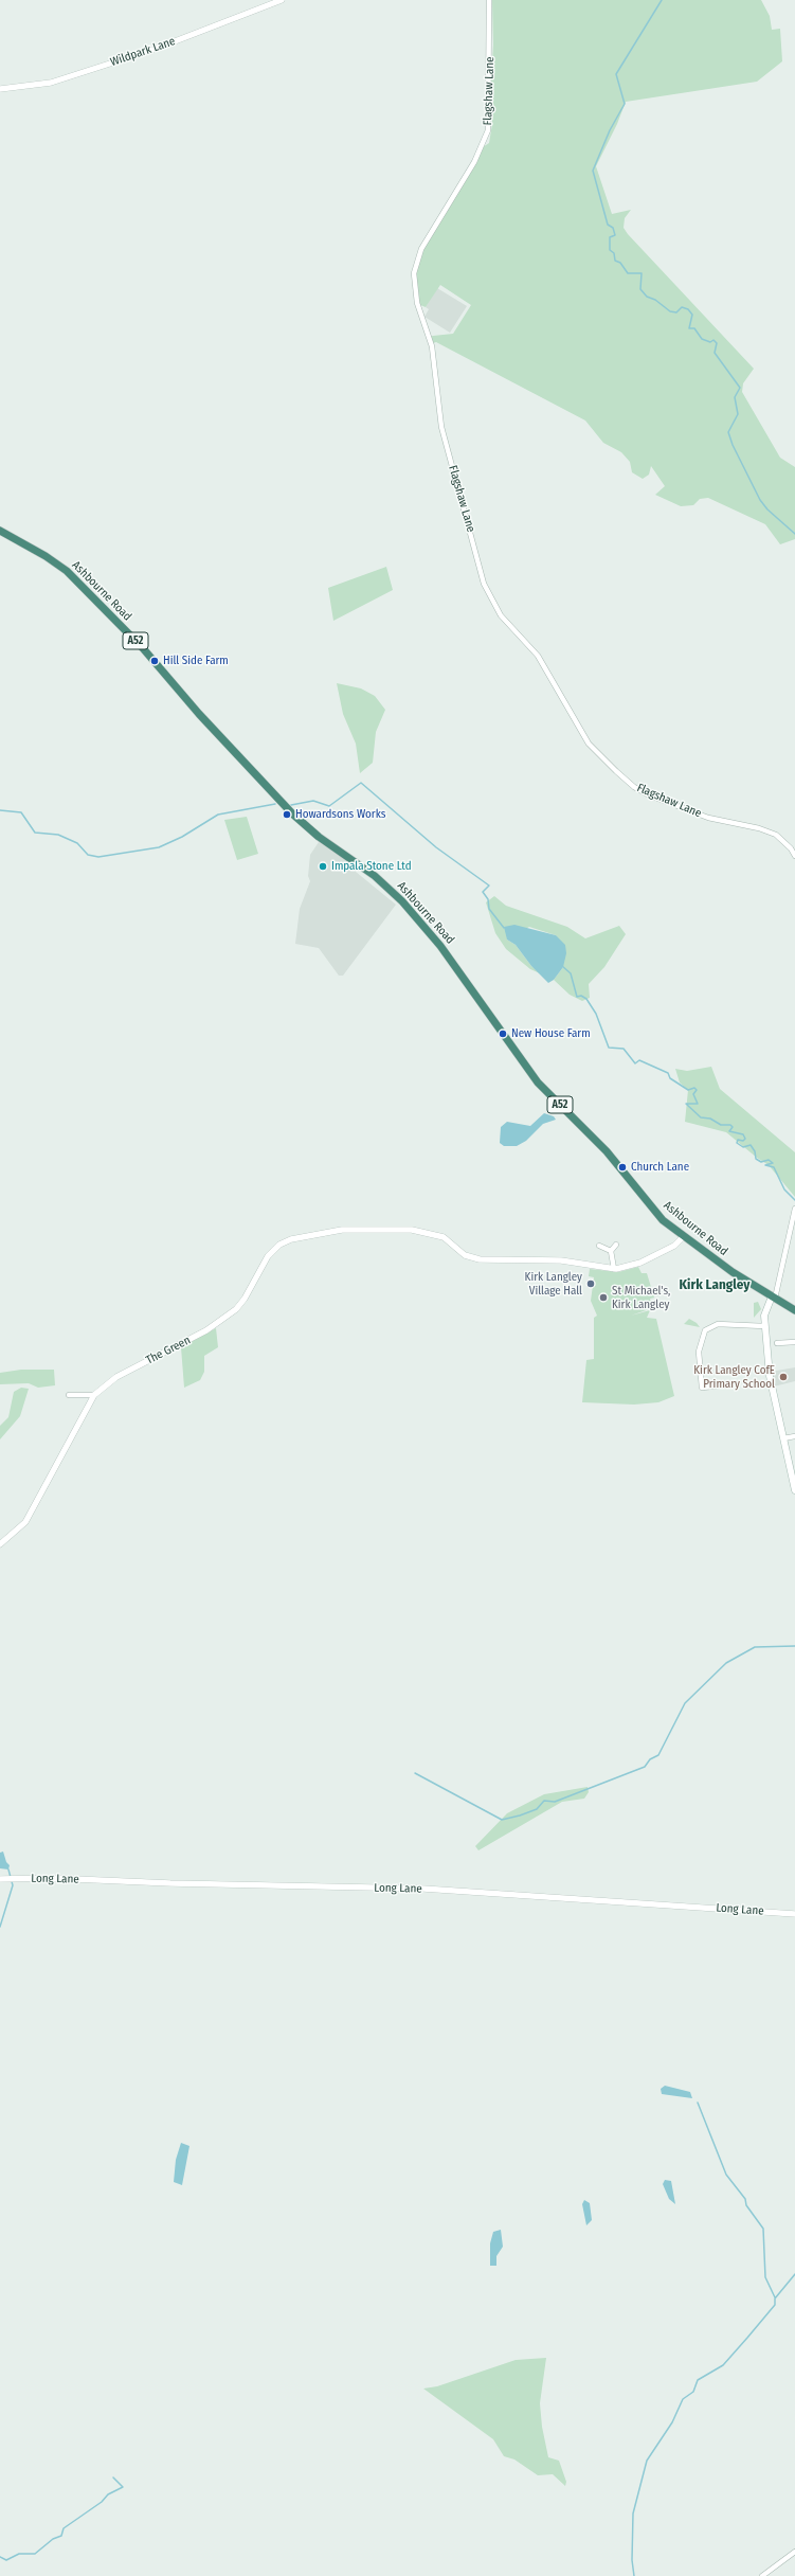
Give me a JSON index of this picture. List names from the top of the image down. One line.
{"streets":{"highway":["Ashbourne Road","A52"],"street":["Wildpark Lane","Flagshaw Lane","The Green","Long Lane"]},"districts":["Kirk Langley"],"places":["Hill Side Farm","Howardsons Works","Impala Stone Ltd","New House Farm","Church Lane","Kirk Langley Village Hall","St Michael's, Kirk Langley","Kirk Langley CofE Primary School"]}
